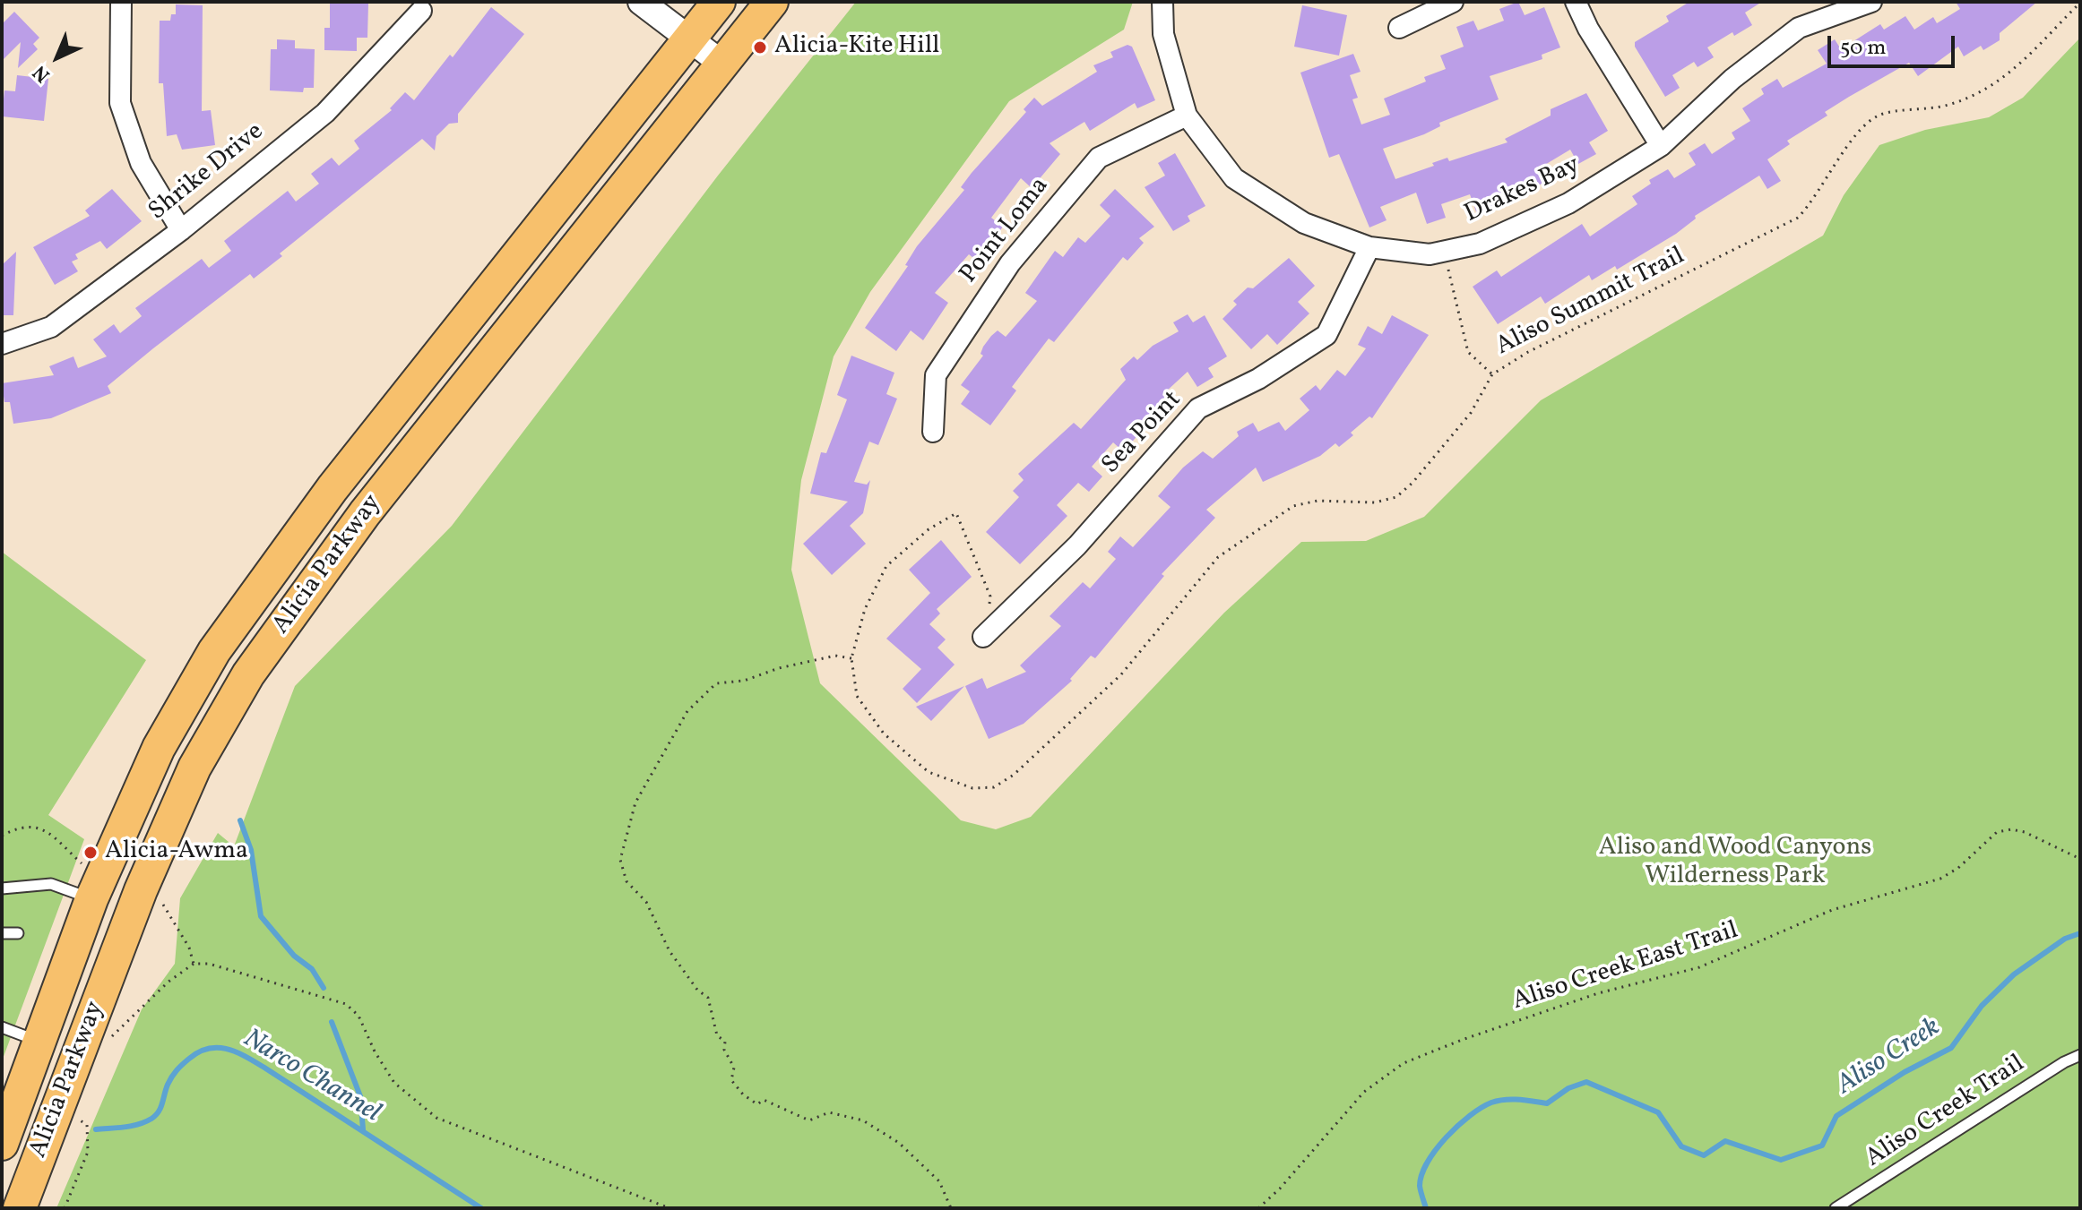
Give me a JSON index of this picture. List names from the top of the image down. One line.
{"streets":{"main road":["Alicia Parkway"],"street":["Shrike Drive","Drakes Bay","Point Loma","Sea Point"],"lane":["Aliso Creek Trail"],"path":["Aliso Summit Trail","Aliso Creek East Trail"]},"crossings":[["Drakes Bay","Point Loma"],["Drakes Bay","Sea Point"],["Aliso Summit Trail","Sea Point"]],"water":["Aliso Creek","Narco Channel"],"parks":["Aliso and Wood Canyons Wilderness Park"],"places":["Alicia-Kite Hill","Alicia-Awma"],"scale_bar":"50 m","north":"bottom left"}
